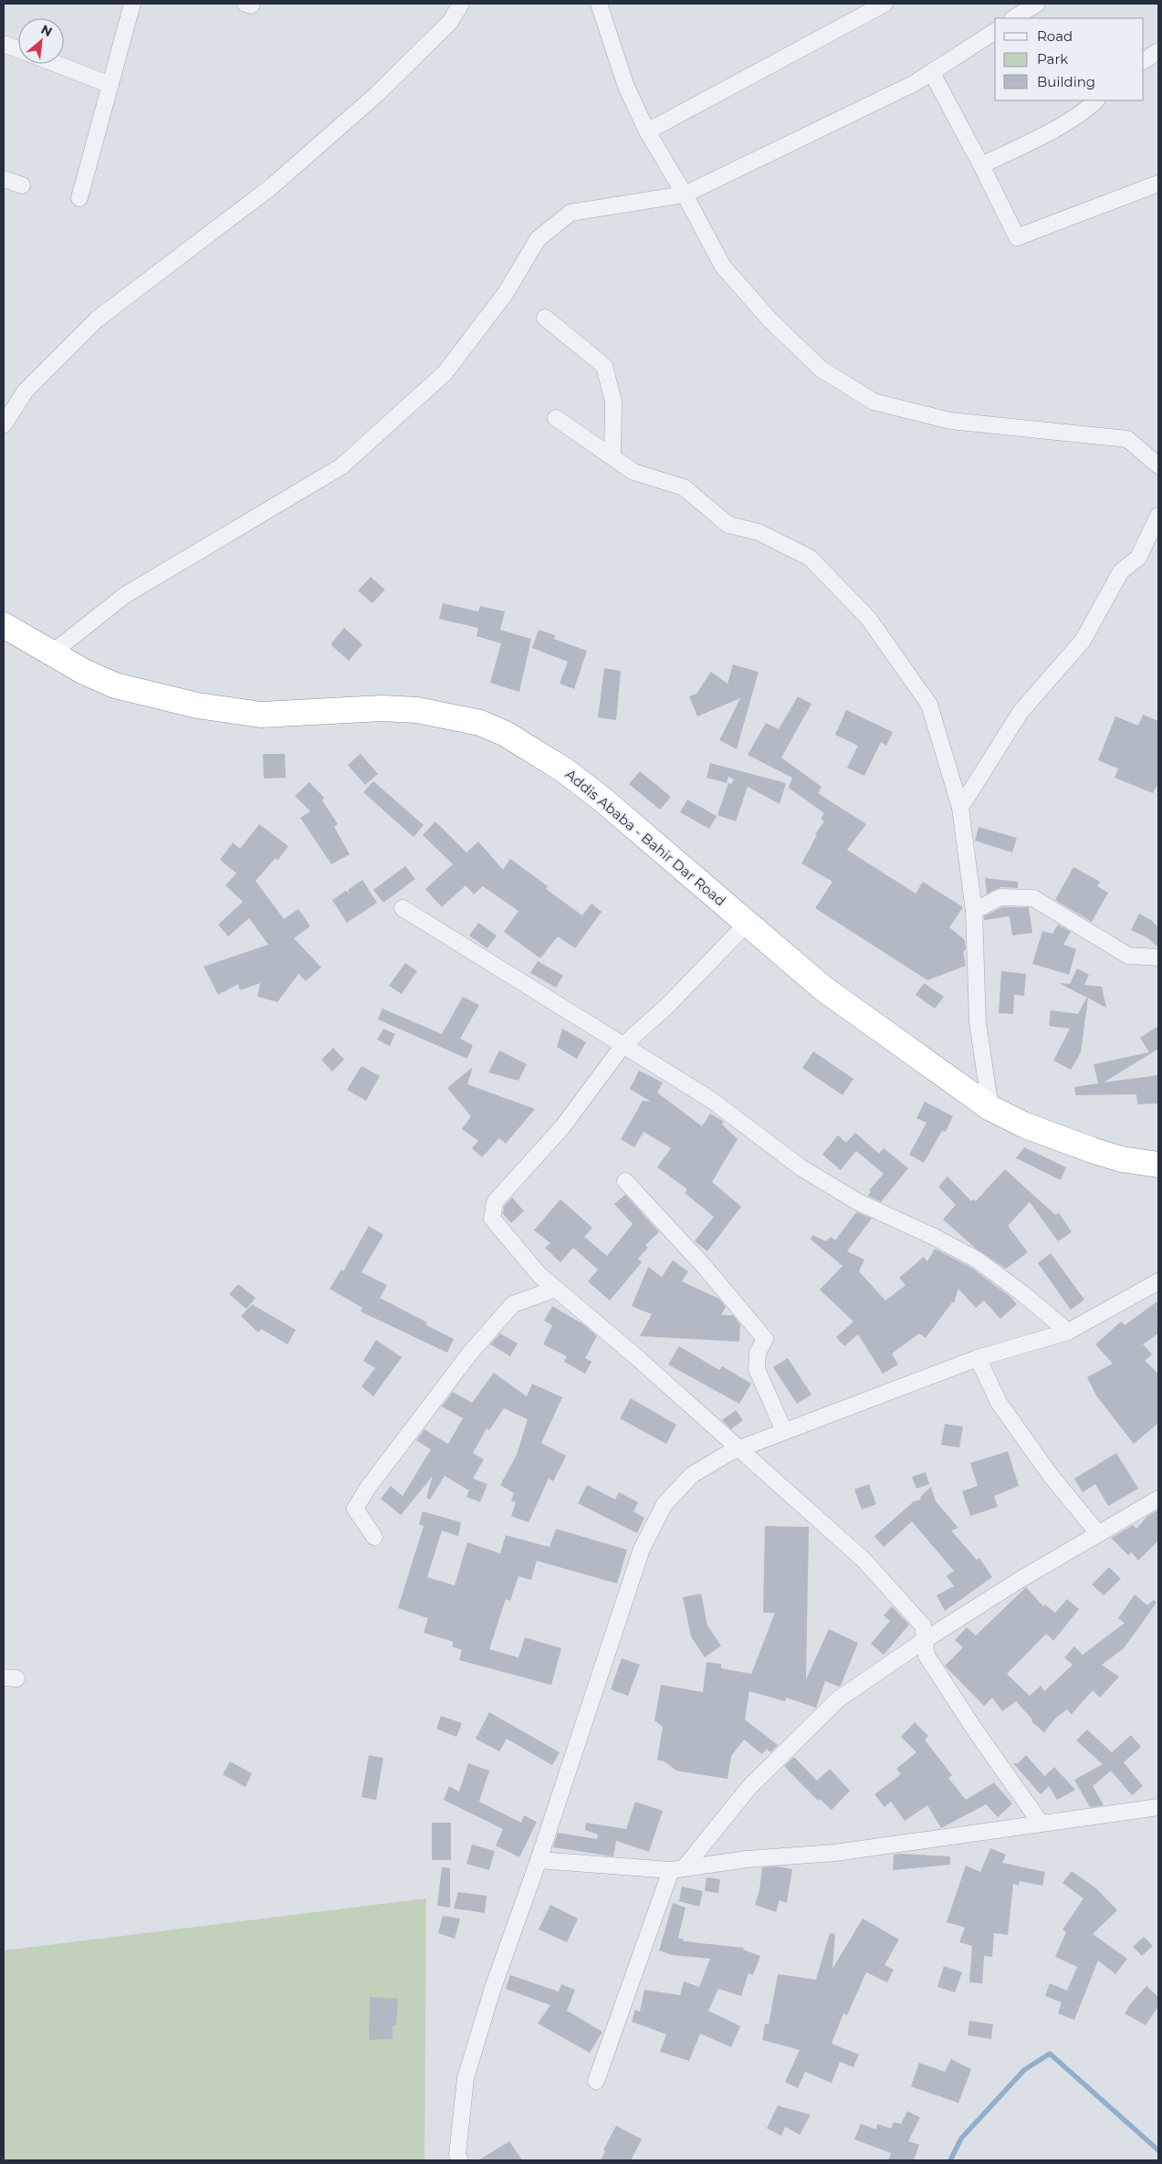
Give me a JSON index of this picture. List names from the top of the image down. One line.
{"streets":{"highway":["Addis Ababa - Bahir Dar Road"]},"legend":["Road","Park","Building"],"north":"top right"}
